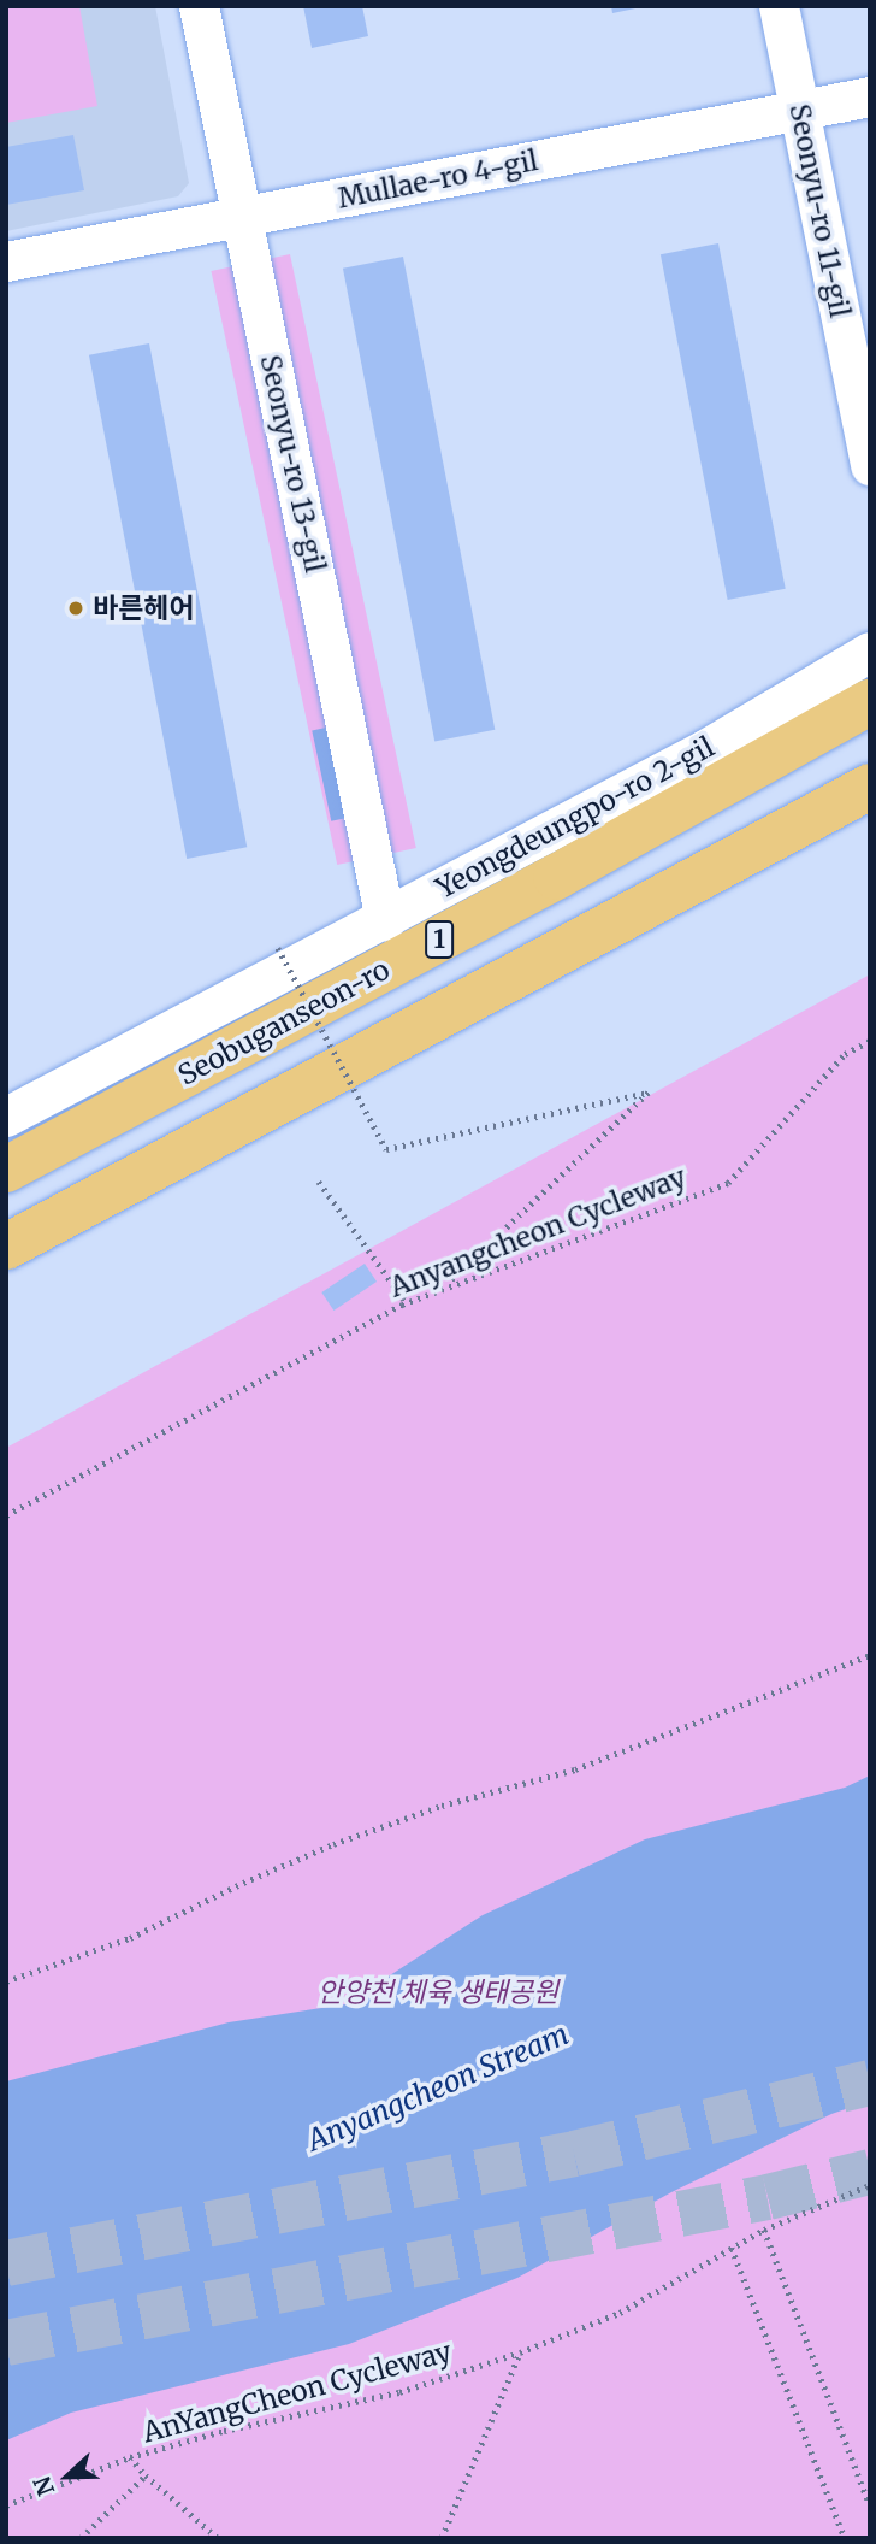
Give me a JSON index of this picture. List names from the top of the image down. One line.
{"streets":{"main road":["1","Seobuganseon-ro"],"street":["Mullae-ro 4-gil","Seonyu-ro 11-gil","Seonyu-ro 13-gil","Yeongdeungpo-ro 2-gil"],"path":["Anyangcheon Cycleway","AnYangCheon Cycleway"]},"crossings":[["Mullae-ro 4-gil","Seonyu-ro 11-gil"],["Mullae-ro 4-gil","Seonyu-ro 13-gil"],["Seonyu-ro 13-gil","Yeongdeungpo-ro 2-gil"]],"water":["Anyangcheon Stream"],"parks":["안양천 체육 생태공원"],"places":["바른헤어"],"north":"left"}
